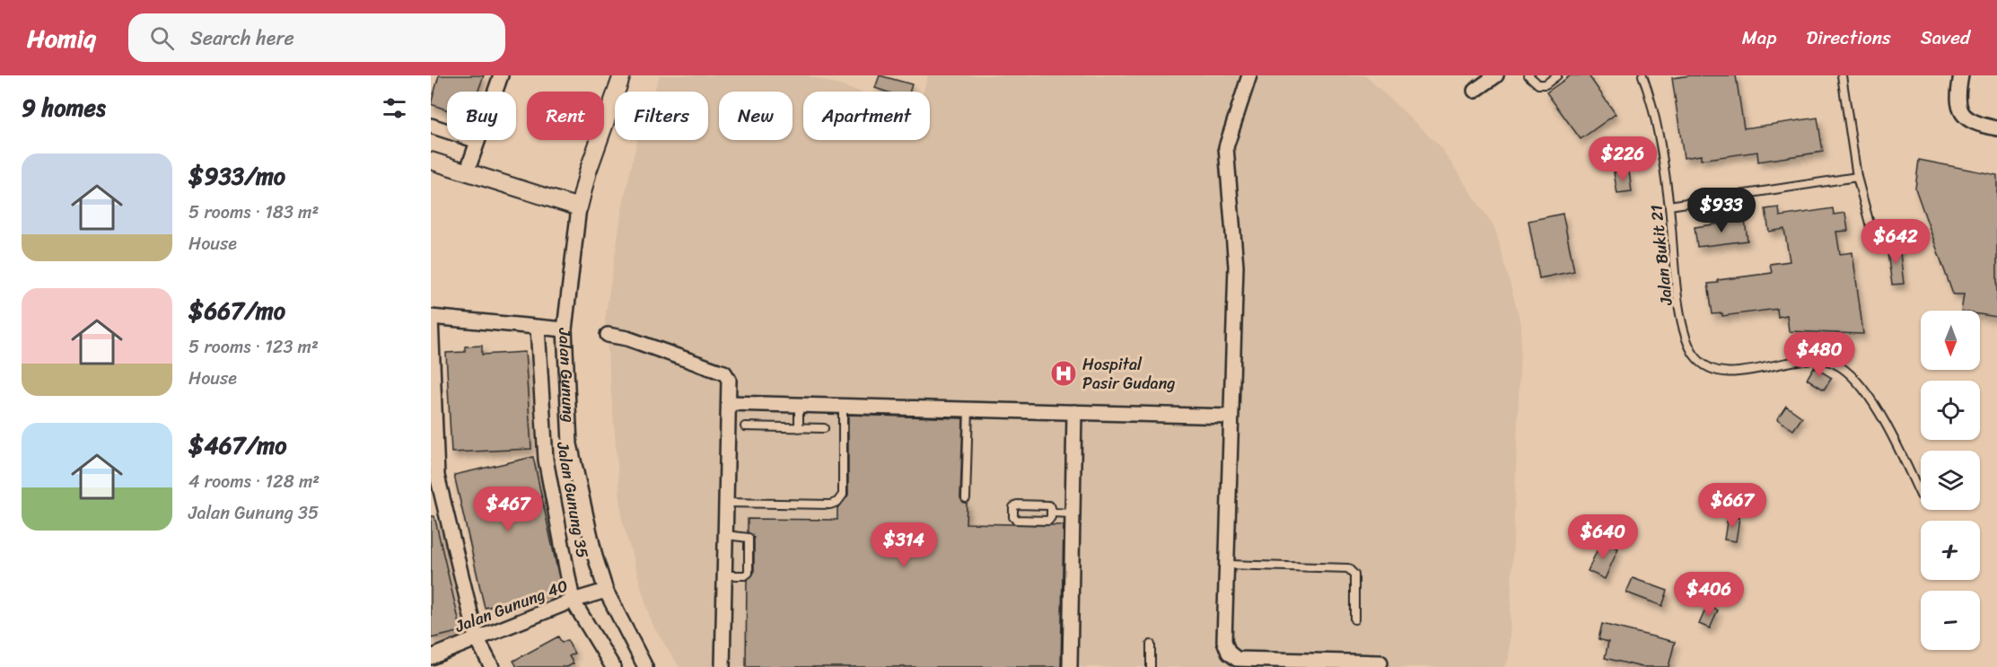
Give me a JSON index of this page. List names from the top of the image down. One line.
{"streets":{"street":["Jalan Gunung","Jalan Gunung 35","Jalan Gunung 40"],"lane":["Jalan Bukit 21"]},"crossings":[["Jalan Gunung","Jalan Gunung 40"],["Jalan Gunung 35","Jalan Gunung 40"]],"places":{"hospital":["Hospital Pasir Gudang"]},"north":"bottom","page":{"header":"Homiq","search":"Search here","nav":["Map","Directions","Saved"],"heading":"9 homes","chip":["Buy","Rent","Filters","New","Apartment"],"price":["$226","$933","$642","$480","$667","$467","$640","$314","$406"],"list":[{"name":"$933/mo","note":"5 rooms · 183 m² · House"},{"name":"$667/mo","note":"5 rooms · 123 m² · House"},{"name":"$467/mo","note":"4 rooms · 128 m² · Jalan Gunung 35"}],"map_buttons":["+","−"]}}
